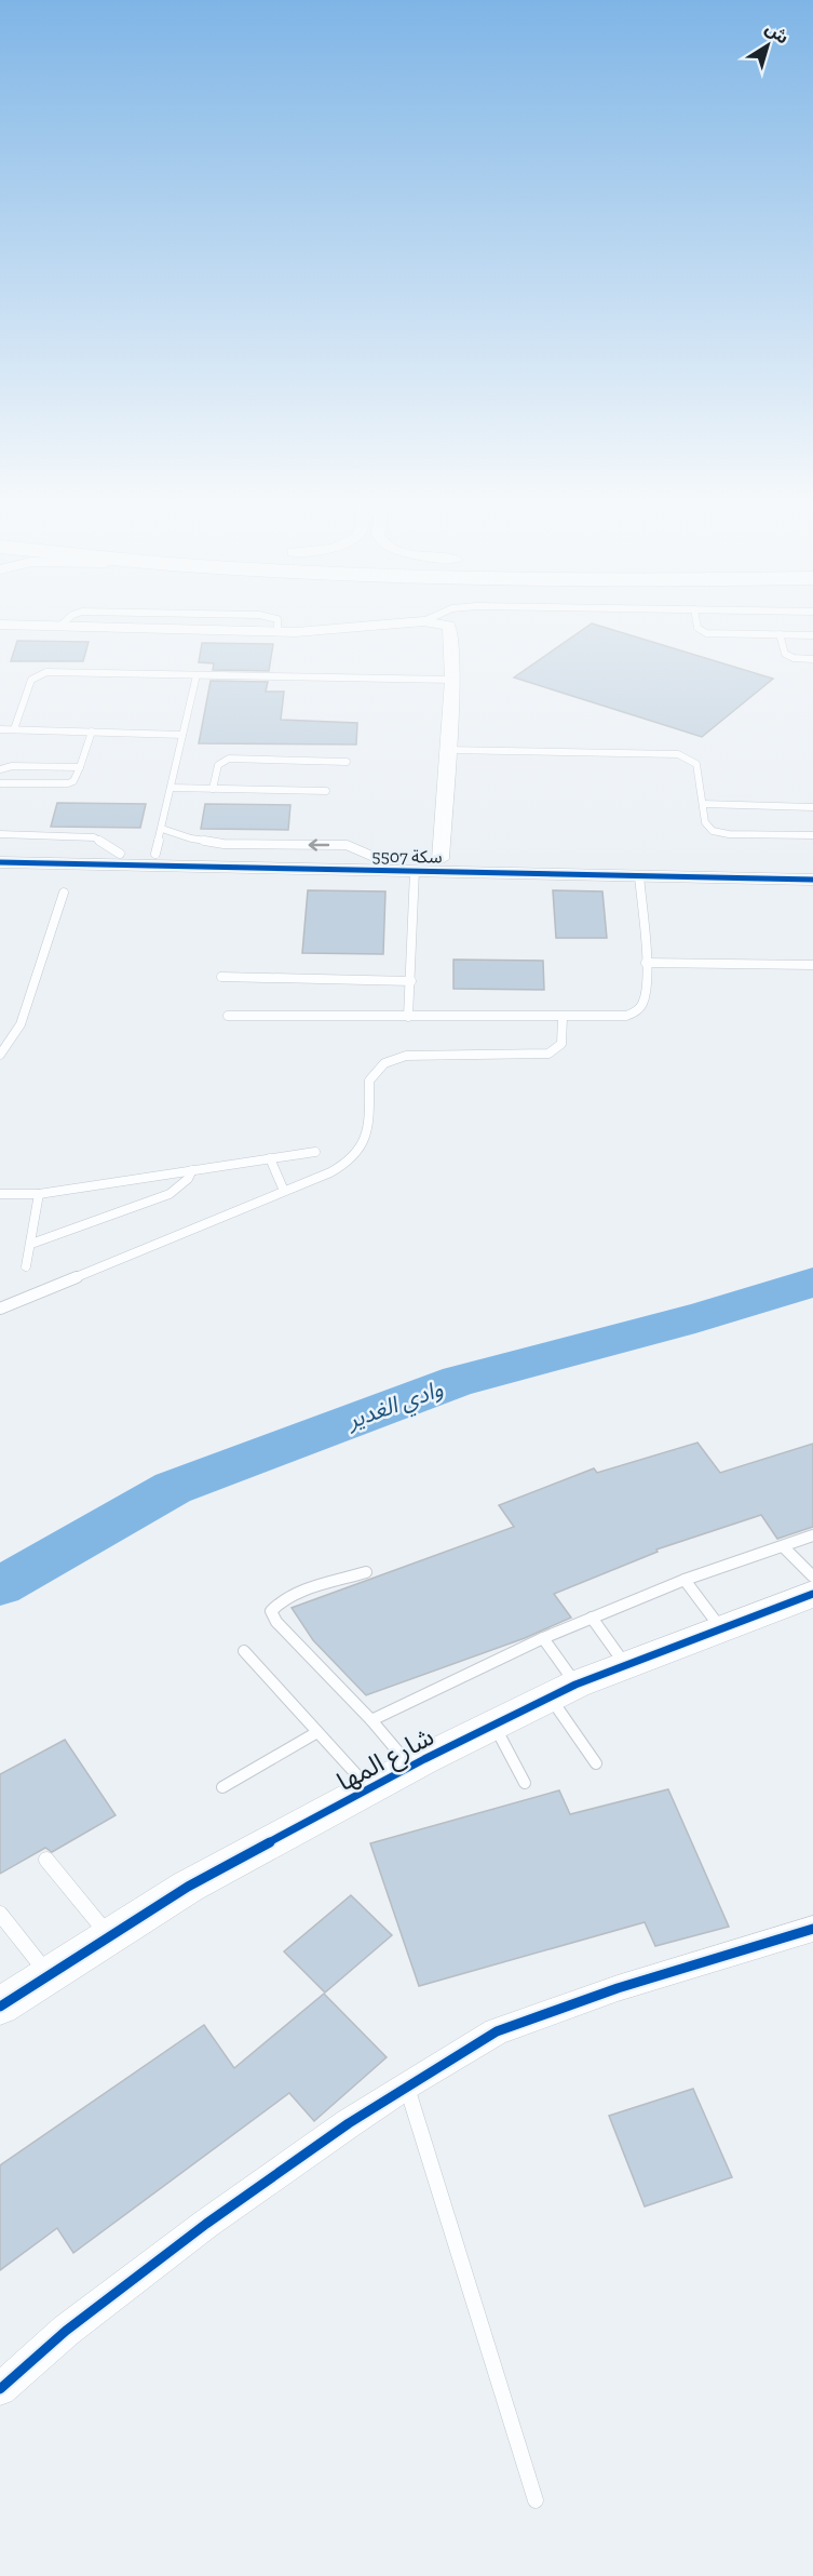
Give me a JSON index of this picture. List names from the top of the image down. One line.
{"streets":{"street":["سكة 5507","شارع المها"]},"water":["وادي الغدير"],"north":"top right"}
